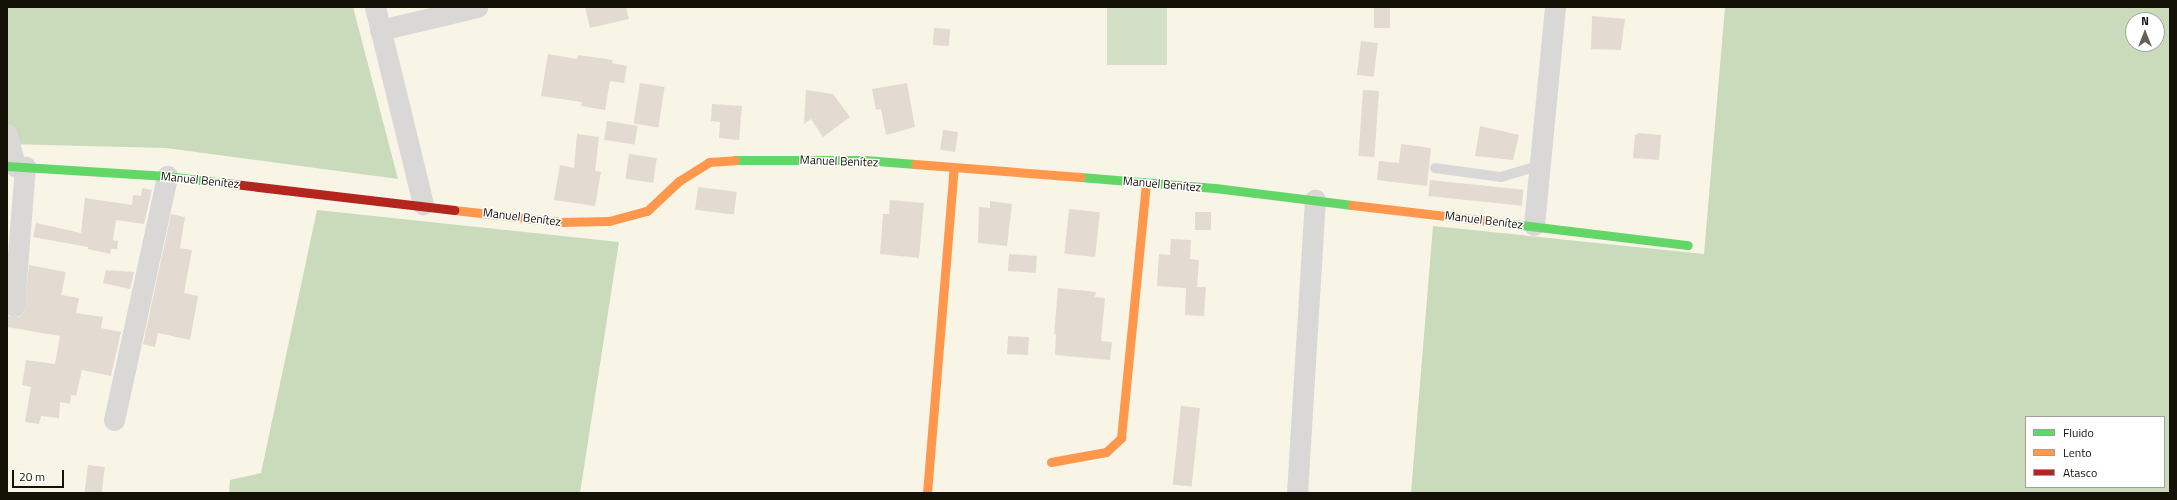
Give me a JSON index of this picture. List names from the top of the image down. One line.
{"streets":{"street":["Manuel Benítez"]},"legend":["Fluido","Lento","Atasco"],"scale_bar":"20 m","north":"top"}
